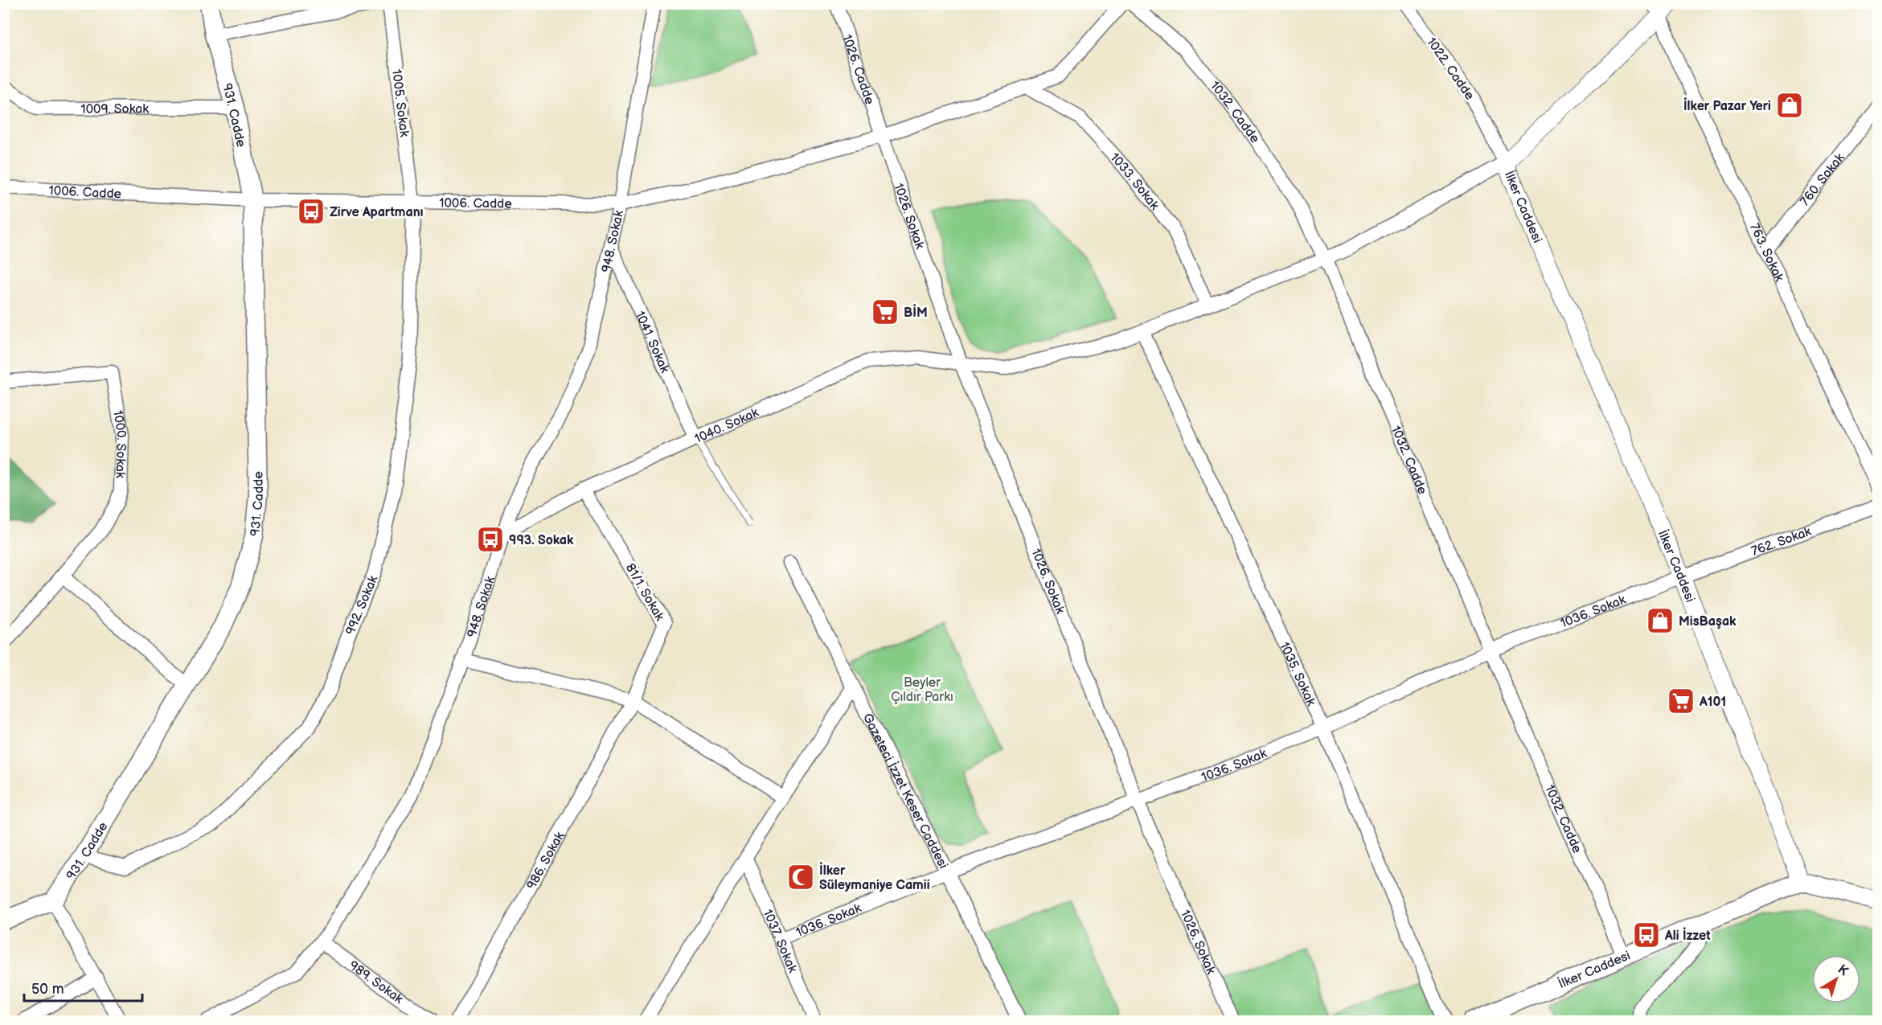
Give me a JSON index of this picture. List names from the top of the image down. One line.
{"streets":{"main road":["931. Cadde","İlker Caddesi"],"street":["1022. Cadde","1026. Cadde","1005. Sokak","1009. Sokak","1032. Cadde","760. Sokak","1033. Sokak","1006. Cadde","1026. Sokak","948. Sokak","763. Sokak","1041. Sokak","1040. Sokak","1000. Sokak","762. Sokak","81/1. Sokak","992. Sokak","1036. Sokak","1035. Sokak","Gazeteci İzzet Keser Caddesi","986. Sokak","1037. Sokak","989. Sokak"]},"crossings":[["1022. Cadde","İlker Caddesi"],["1022. Cadde","1040. Sokak"],["1026. Cadde","1006. Cadde"],["1026. Cadde","1026. Sokak"],["1005. Sokak","1006. Cadde"],["1005. Sokak","992. Sokak"],["1009. Sokak","931. Cadde"],["1032. Cadde","İlker Caddesi"],["1032. Cadde","1040. Sokak"],["1032. Cadde","1036. Sokak"],["931. Cadde","1006. Cadde"],["931. Cadde","992. Sokak"],["760. Sokak","763. Sokak"],["1033. Sokak","1040. Sokak"],["1006. Cadde","1026. Sokak"],["1006. Cadde","948. Sokak"],["1006. Cadde","992. Sokak"],["İlker Caddesi","763. Sokak"],["İlker Caddesi","1040. Sokak"],["İlker Caddesi","762. Sokak"],["İlker Caddesi","1036. Sokak"],["1026. Sokak","1040. Sokak"],["1026. Sokak","1036. Sokak"],["948. Sokak","1041. Sokak"],["948. Sokak","1040. Sokak"],["948. Sokak","989. Sokak"],["1041. Sokak","1040. Sokak"],["1040. Sokak","81/1. Sokak"],["1040. Sokak","1035. Sokak"],["762. Sokak","1036. Sokak"],["81/1. Sokak","986. Sokak"],["1036. Sokak","1035. Sokak"],["1036. Sokak","Gazeteci İzzet Keser Caddesi"],["1036. Sokak","1037. Sokak"]],"parks":["Beyler Çıldır Parkı"],"places":{"shop":["İlker Pazar Yeri","MisBaşak"],"bus stop":["Zirve Apartmanı","993. Sokak","Ali İzzet"],"supermarket":["BİM","A101"],"mosque":["İlker Süleymaniye Camii"]},"scale_bar":"50 m","north":"top right"}
